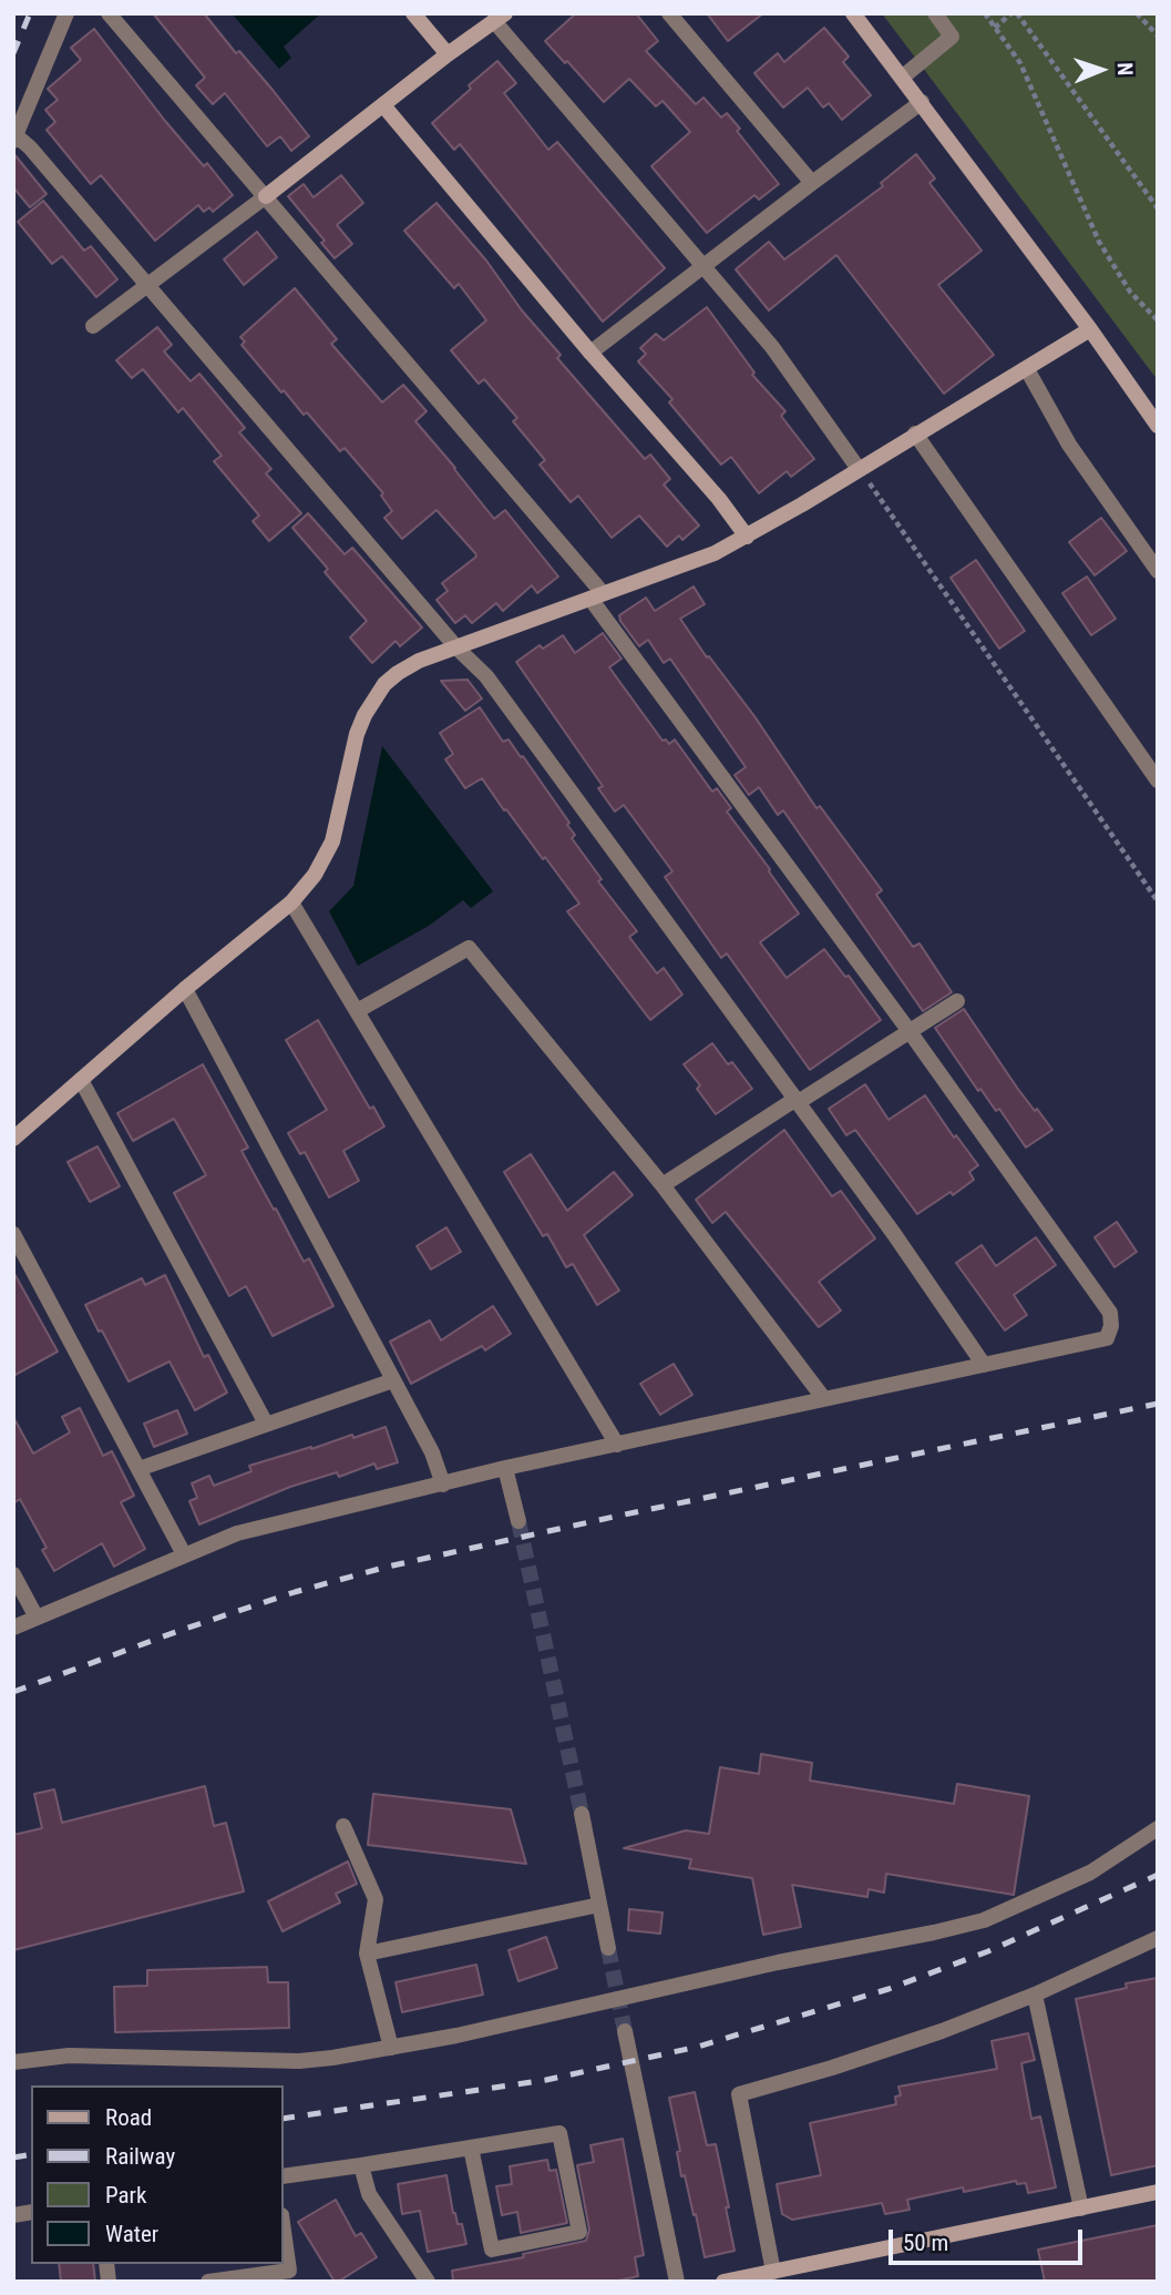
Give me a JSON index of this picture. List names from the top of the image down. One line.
{"legend":["Road","Railway","Park","Water"],"scale_bar":"50 m","north":"right"}
